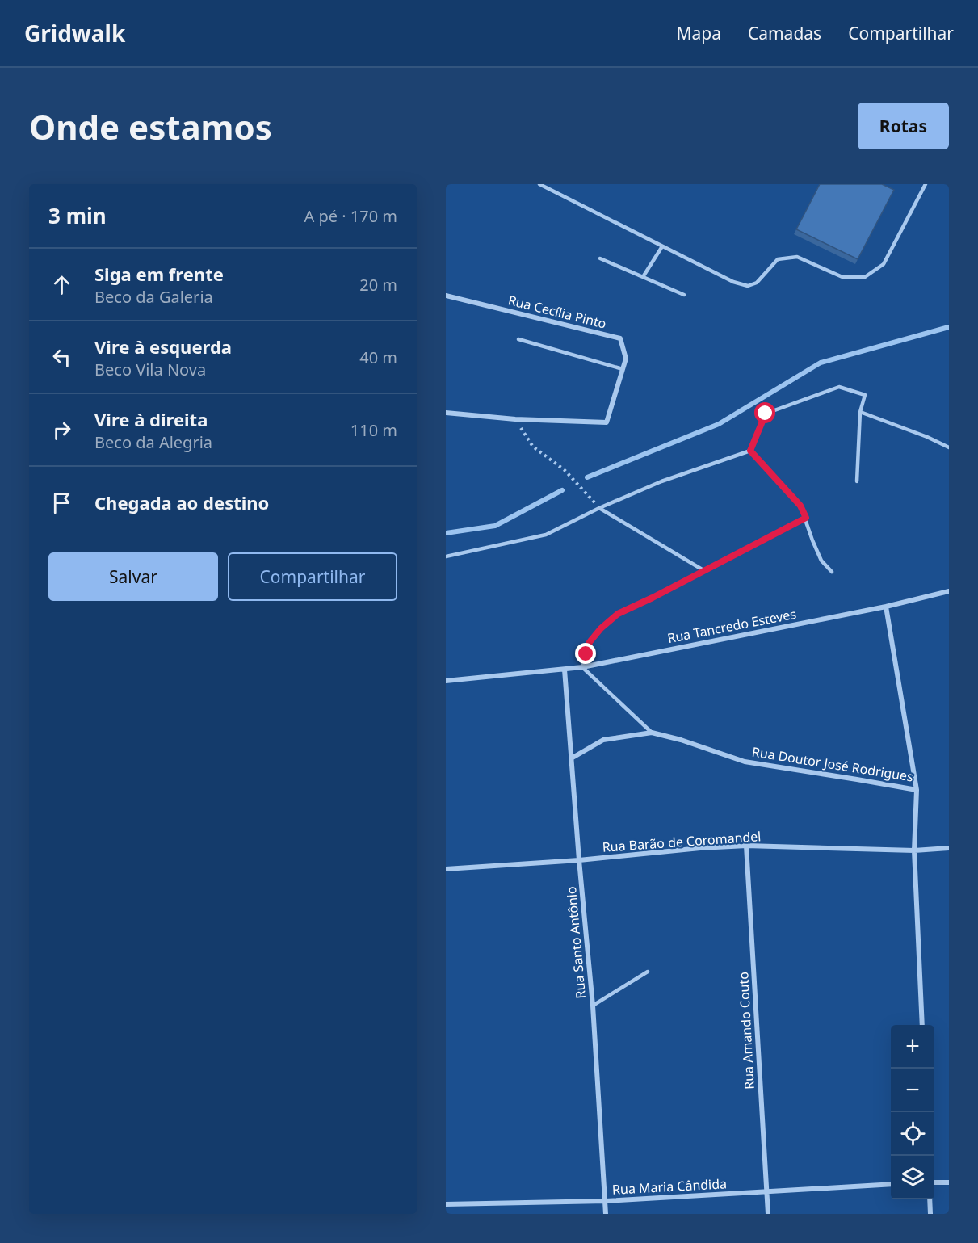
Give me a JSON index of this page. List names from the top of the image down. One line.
{"streets":{"street":["Rua Cecília Pinto","Rua Tancredo Esteves","Rua Doutor José Rodrigues","Rua Barão de Coromandel","Rua Santo Antônio","Rua Amando Couto","Rua Maria Cândida"]},"crossings":[["Rua Tancredo Esteves","Rua Doutor José Rodrigues"],["Rua Tancredo Esteves","Rua Santo Antônio"],["Rua Doutor José Rodrigues","Rua Santo Antônio"],["Rua Barão de Coromandel","Rua Santo Antônio"],["Rua Barão de Coromandel","Rua Amando Couto"],["Rua Santo Antônio","Rua Maria Cândida"],["Rua Amando Couto","Rua Maria Cândida"]],"page":{"header":"Gridwalk","nav":["Mapa","Camadas","Compartilhar"],"buttons":["Rotas",["Salvar","Compartilhar"]],"title":"Onde estamos","heading":["3 min","A pé · 170 m"],"list":[["Siga em frente","Beco da Galeria","20 m"],["Vire à esquerda","Beco Vila Nova","40 m"],["Vire à direita","Beco da Alegria","110 m"],"Chegada ao destino"],"map_buttons":["+","−"]}}
